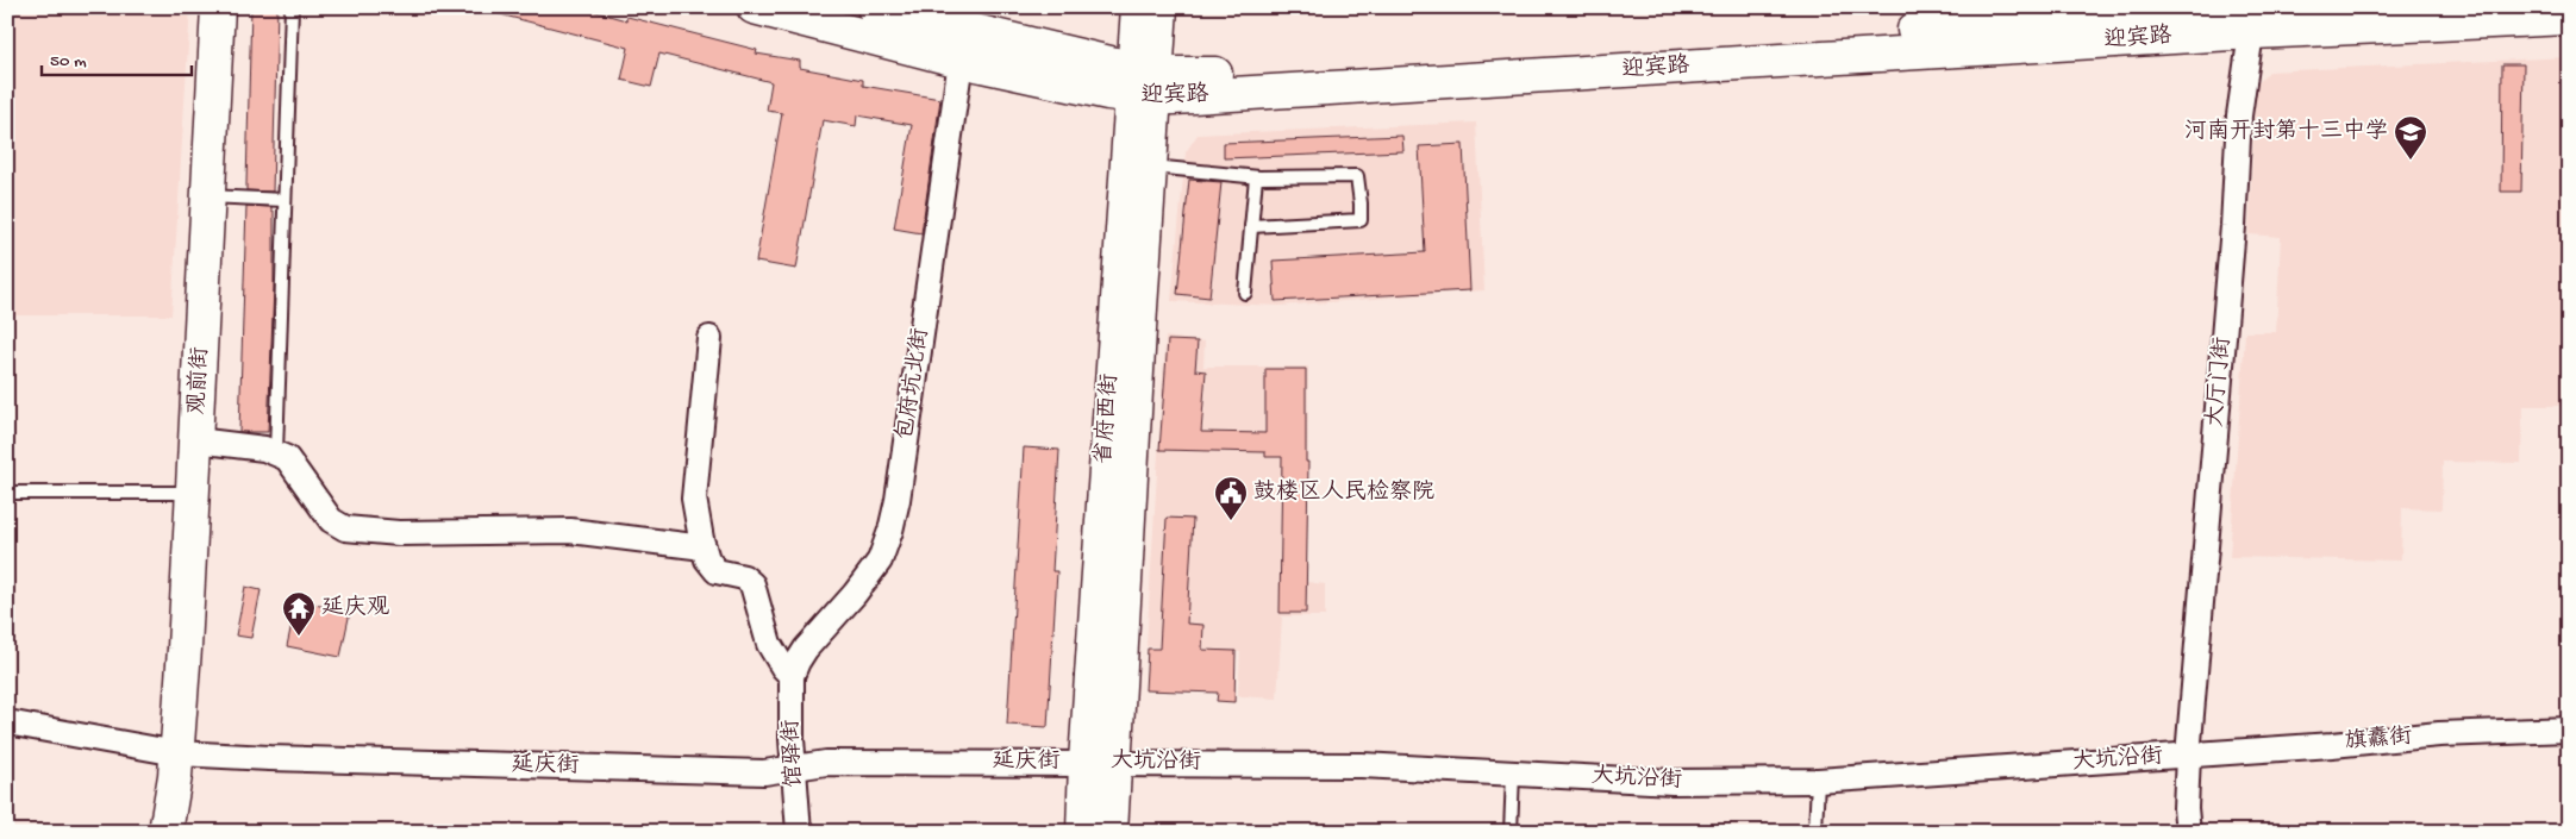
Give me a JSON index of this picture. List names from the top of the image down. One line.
{"streets":{"street":["迎宾路","观前街","大厅门街","包府坑北街","省府西街","旗纛街","馆驿街","大坑沿街","延庆街"]},"crossings":[["迎宾路","大厅门街"],["迎宾路","包府坑北街"],["迎宾路","省府西街"],["观前街","延庆街"],["大厅门街","旗纛街"],["大厅门街","大坑沿街"],["包府坑北街","馆驿街"],["省府西街","大坑沿街"],["省府西街","延庆街"],["旗纛街","大坑沿街"],["馆驿街","延庆街"],["大坑沿街","延庆街"]],"places":{"school or university":["河南开封第十三中学"],"public building":["鼓楼区人民检察院"],"temple":["延庆观"]},"scale_bar":"50 m"}
